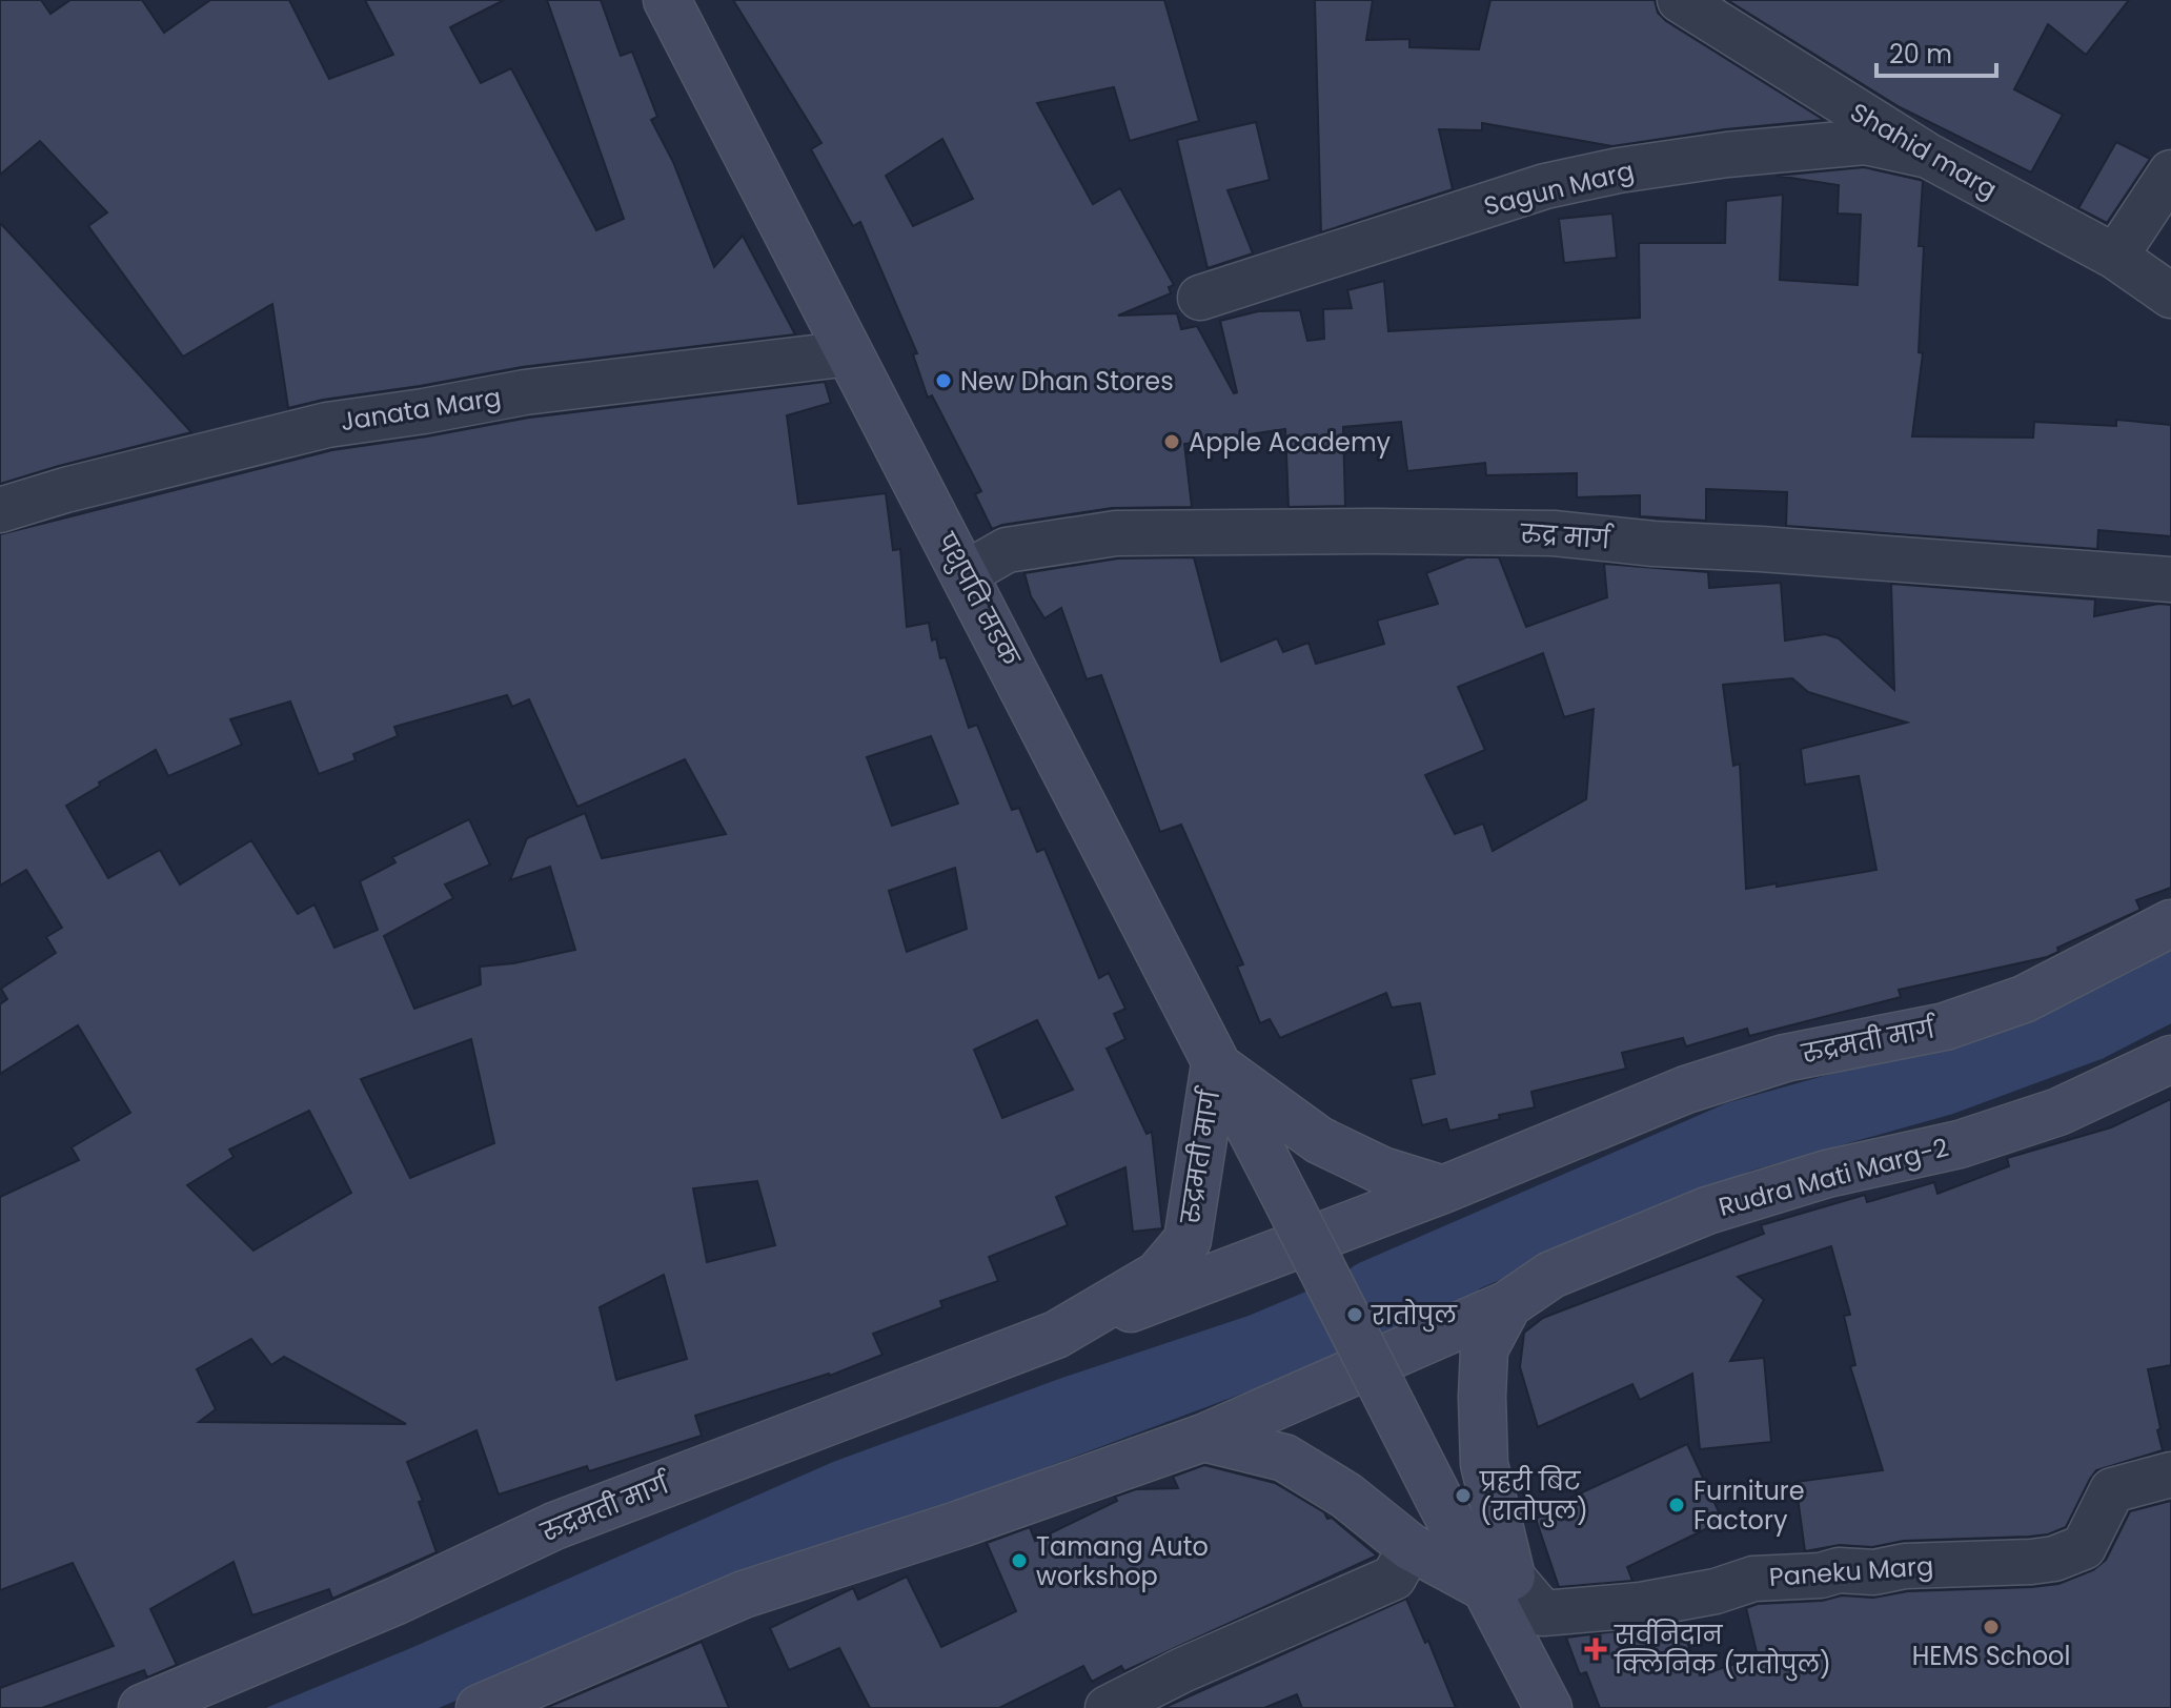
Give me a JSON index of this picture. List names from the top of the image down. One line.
{"streets":{"street":["Shahid marg","Sagun Marg","Janata Marg","रुद्र मार्ग","पशुपति सडक","रुद्रमती मार्ग","Rudra Mati Marg-2","Paneku Marg"]},"crossings":[["Shahid marg","Sagun Marg"],["Janata Marg","पशुपति सडक"],["रुद्र मार्ग","पशुपति सडक"],["पशुपति सडक","रुद्रमती मार्ग"],["पशुपति सडक","Rudra Mati Marg-2"],["पशुपति सडक","Paneku Marg"],["Rudra Mati Marg-2","Paneku Marg"]],"places":{"other":["New Dhan Stores","Apple Academy","रातोपुल","प्रहरी बिट (रातोपुल)","Furniture Factory","Tamang Auto workshop","HEMS School"],"health":["सर्वनिदान क्लिनिक (रातोपुल)"]},"scale_bar":"20 m"}
